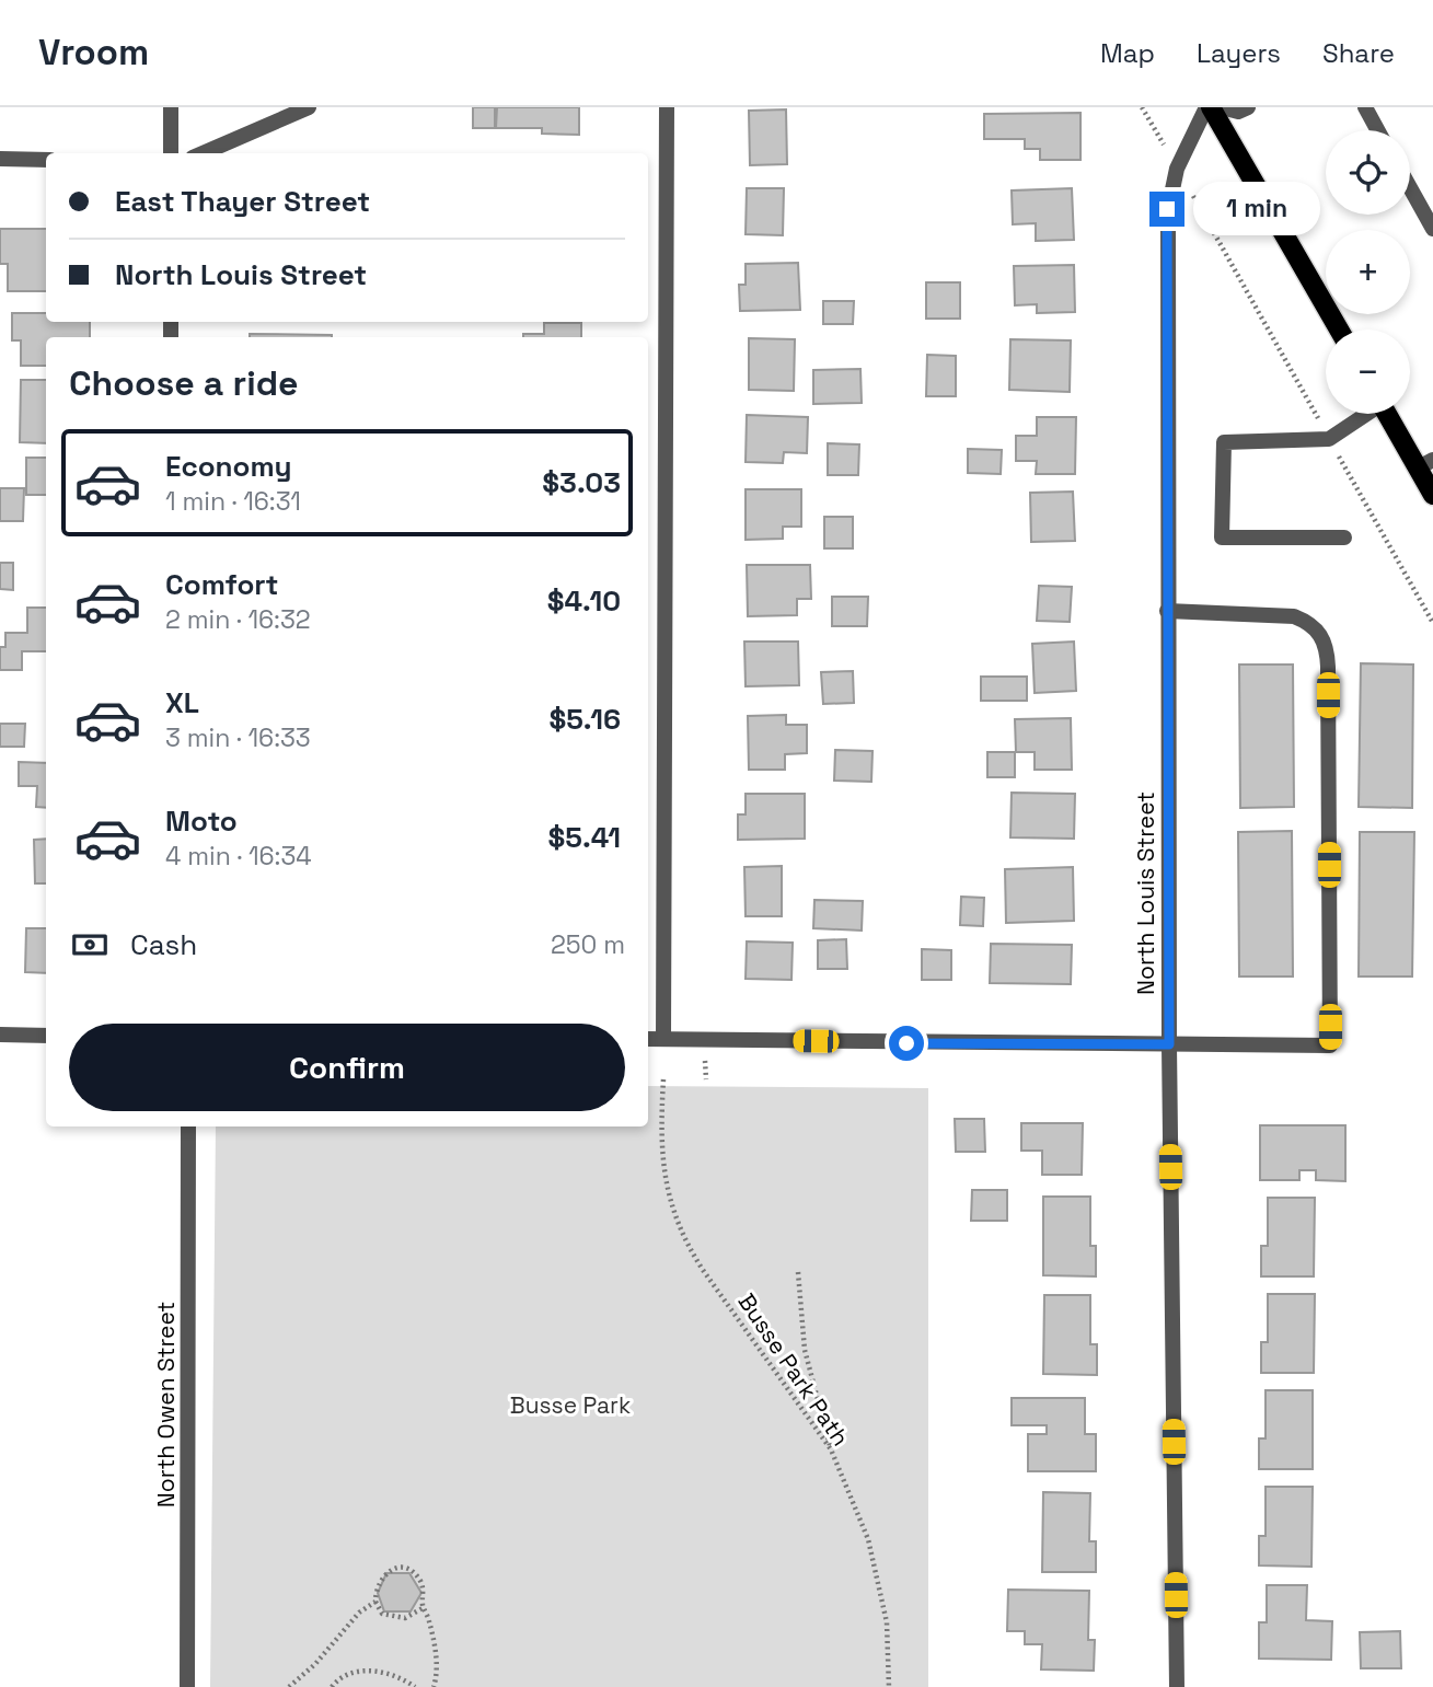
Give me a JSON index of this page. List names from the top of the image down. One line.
{"streets":{"street":["North Louis Street","North Owen Street"],"path":["Busse Park Path"]},"parks":["Busse Park"],"page":{"header":"Vroom","nav":["Map","Layers","Share"],"map_buttons":["+","−"],"banner":["East Thayer Street","North Louis Street"],"bubble":"1 min","heading":"Choose a ride","list":[{"name":"Economy","note":"1 min · 16:31","value":"$3.03"},{"name":"Comfort","note":"2 min · 16:32","value":"$4.10"},{"name":"XL","note":"3 min · 16:33","value":"$5.16"},{"name":"Moto","note":"4 min · 16:34","value":"$5.41"}],"pay":["Cash","250 m"],"buttons":"Confirm"}}
